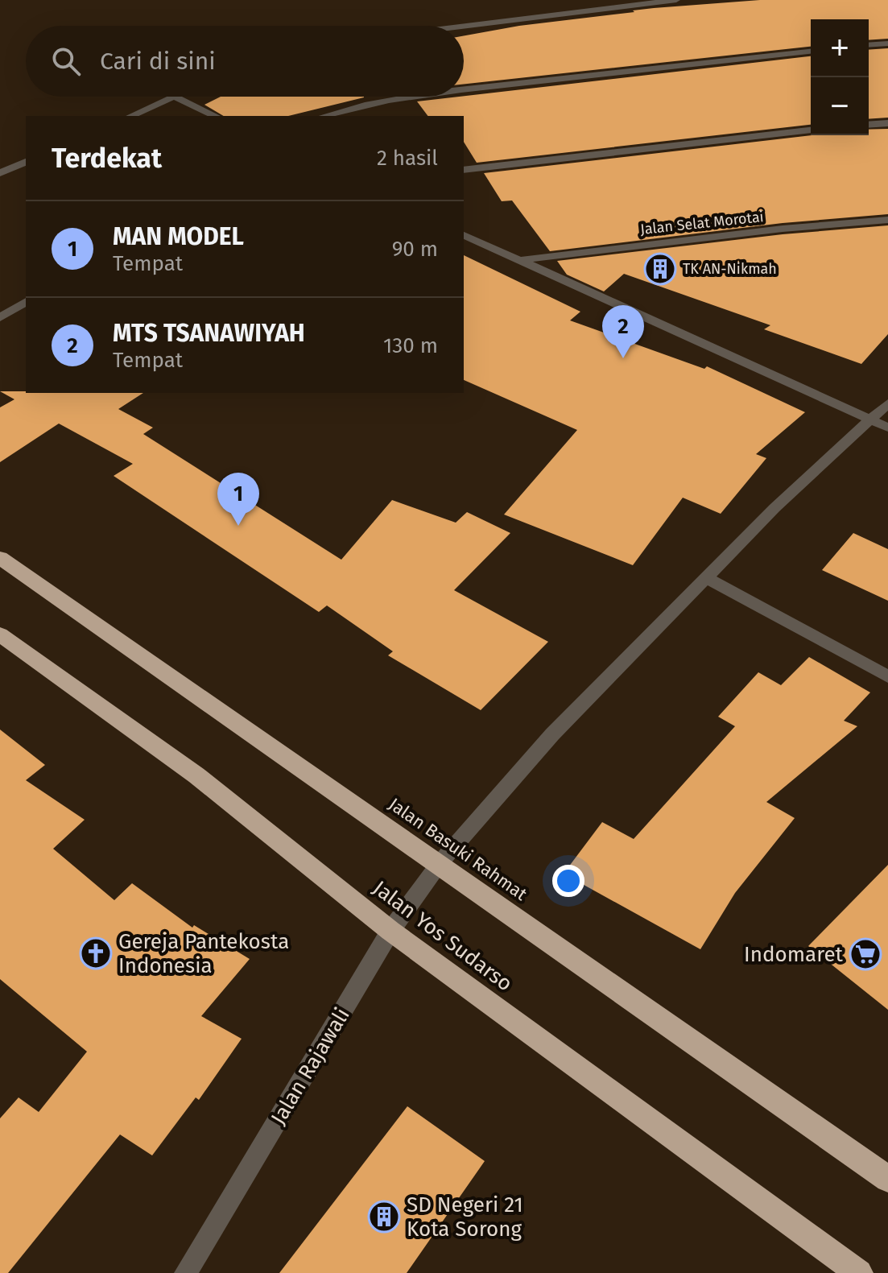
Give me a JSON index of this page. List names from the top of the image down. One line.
{"streets":{"highway":["Jalan Basuki Rahmat","Jalan Yos Sudarso"],"street":["Jalan Selat Morotai","Jalan Rajawali"]},"crossings":[["Jalan Basuki Rahmat","Jalan Rajawali"],["Jalan Yos Sudarso","Jalan Rajawali"]],"places":{"building":["TK AN-Nikmah","SD Negeri 21 Kota Sorong"],"church":["Gereja Pantekosta Indonesia"],"supermarket":["Indomaret"]},"page":{"map_buttons":["+","−"],"search":"Cari di sini","heading":["Terdekat","2 hasil"],"list":[{"mark":"1","name":"MAN MODEL","note":"Tempat","value":"90 m"},{"mark":"2","name":"MTS TSANAWIYAH","note":"Tempat","value":"130 m"}],"pins":["2","1"]}}
